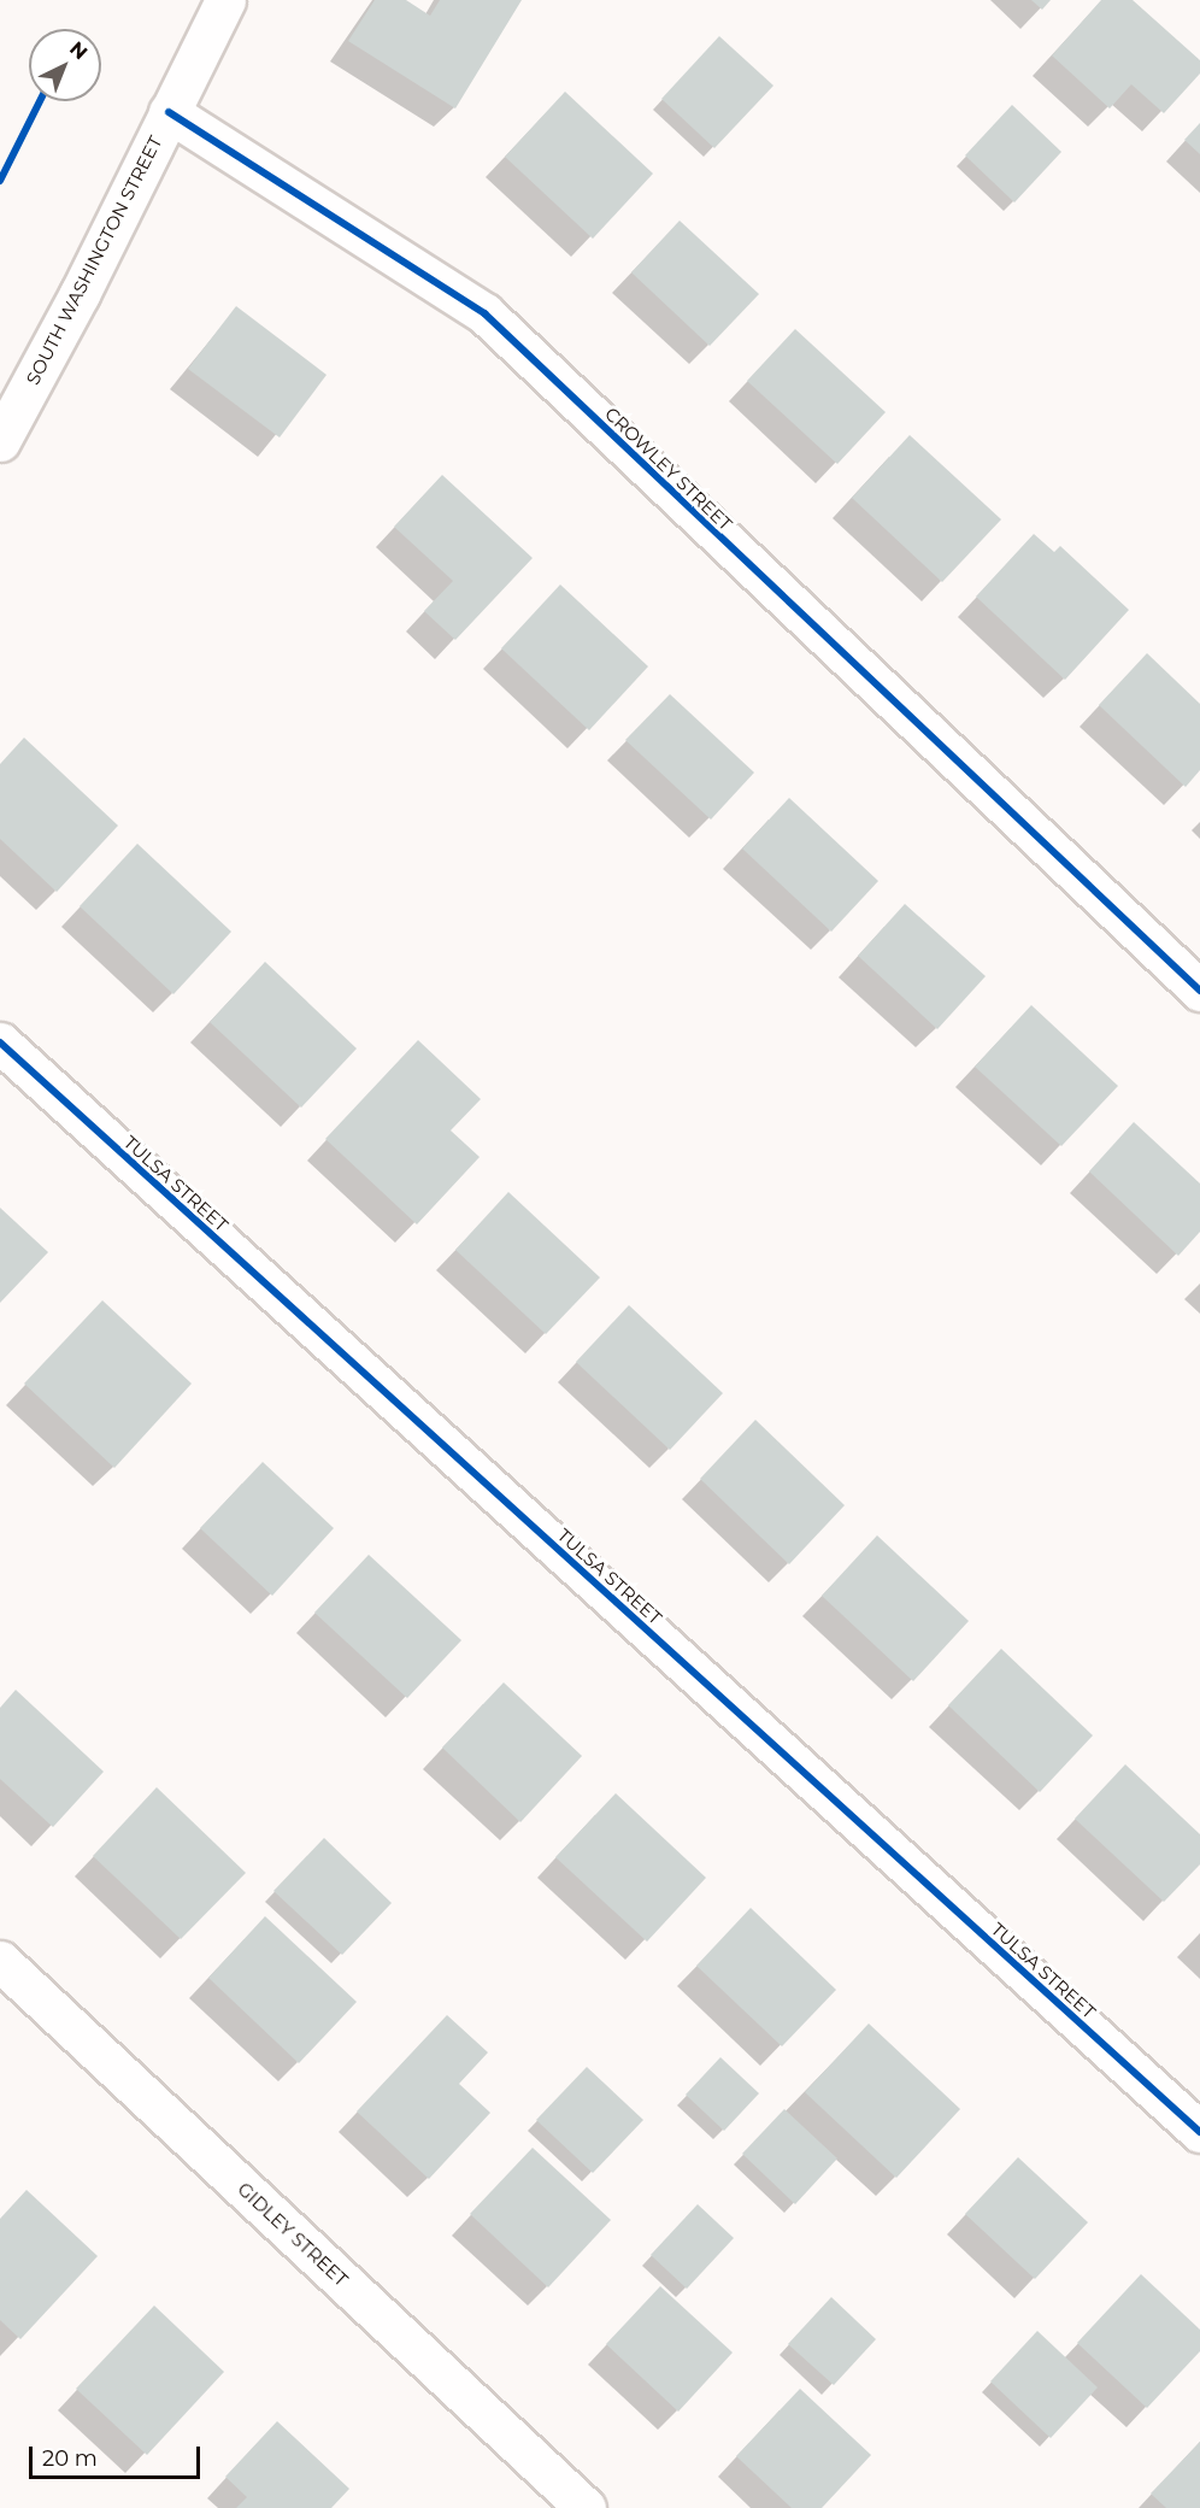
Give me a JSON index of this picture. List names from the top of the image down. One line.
{"streets":{"street":["SOUTH WASHINGTON STREET","CROWLEY STREET","TULSA STREET","GIDLEY STREET"]},"crossings":[["SOUTH WASHINGTON STREET","CROWLEY STREET"]],"scale_bar":"20 m","north":"top right"}
